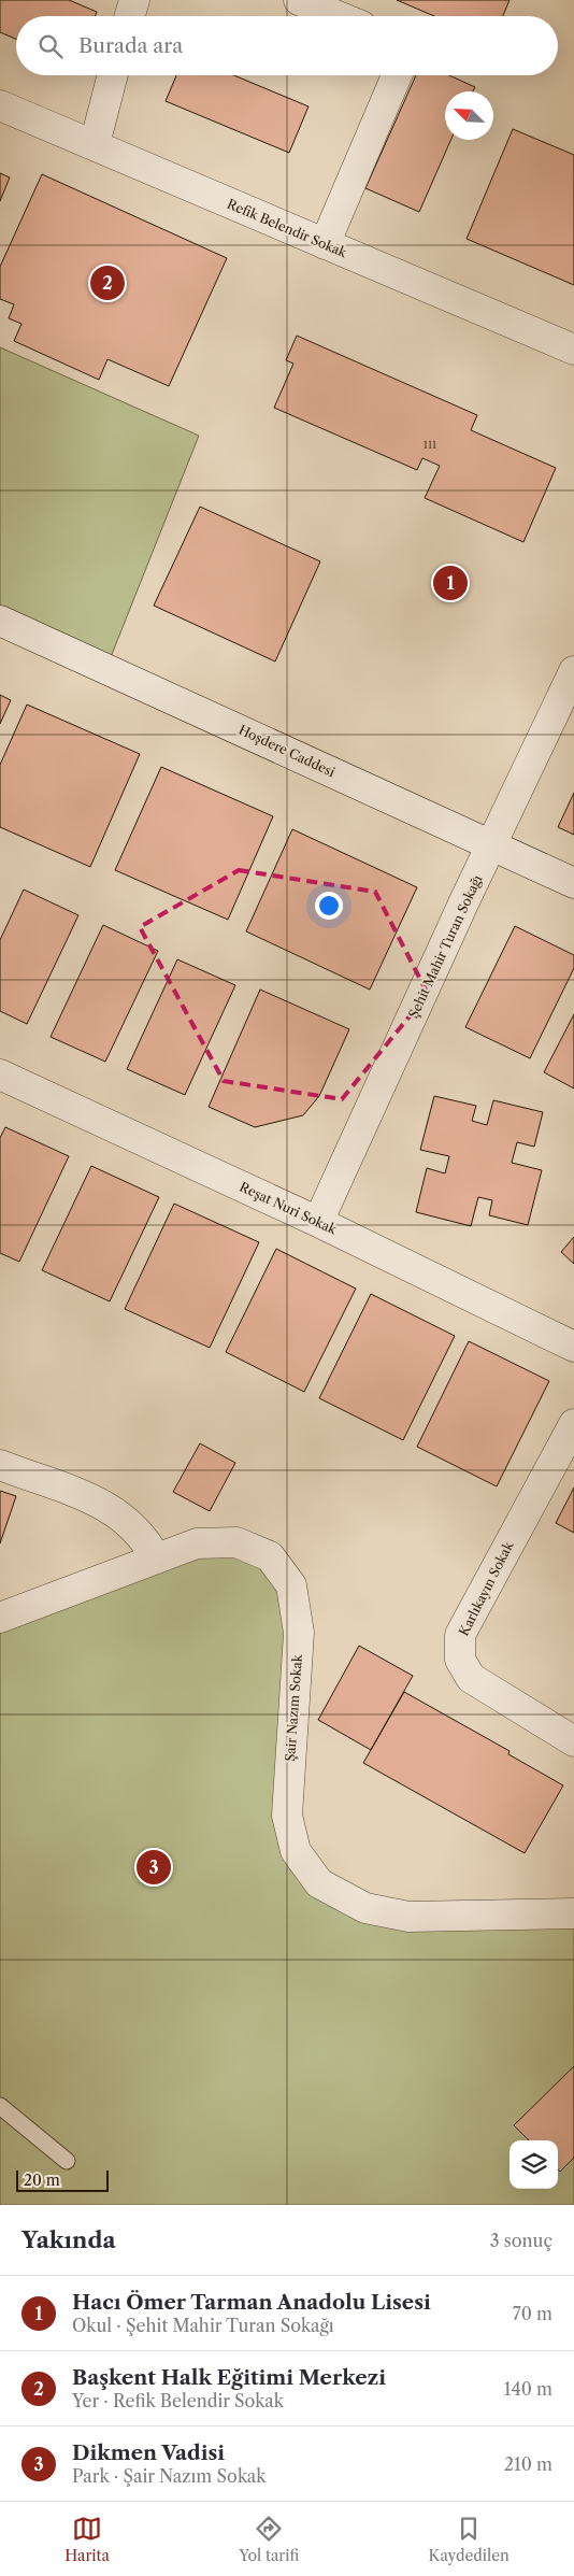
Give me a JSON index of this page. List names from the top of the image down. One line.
{"streets":{"street":["Refik Belendir Sokak","Hoşdere Caddesi","Şehit Mahir Turan Sokağı","Reşat Nuri Sokak","Karlıkayın Sokak","Şair Nazım Sokak"]},"crossings":[["Hoşdere Caddesi","Şehit Mahir Turan Sokağı"],["Şehit Mahir Turan Sokağı","Reşat Nuri Sokak"]],"house_numbers":["111"],"scale_bar":"20 m","north":"top left","page":{"search":"Burada ara","pins":["2","1","3"],"scale":"20 m","heading":["Yakında","3 sonuç"],"list":[{"mark":"1","name":"Hacı Ömer Tarman Anadolu Lisesi","note":"Okul · Şehit Mahir Turan Sokağı","value":"70 m"},{"mark":"2","name":"Başkent Halk Eğitimi Merkezi","note":"Yer · Refik Belendir Sokak","value":"140 m"},{"mark":"3","name":"Dikmen Vadisi","note":"Park · Şair Nazım Sokak","value":"210 m"}],"nav":["Harita","Yol tarifi","Kaydedilen"]}}
